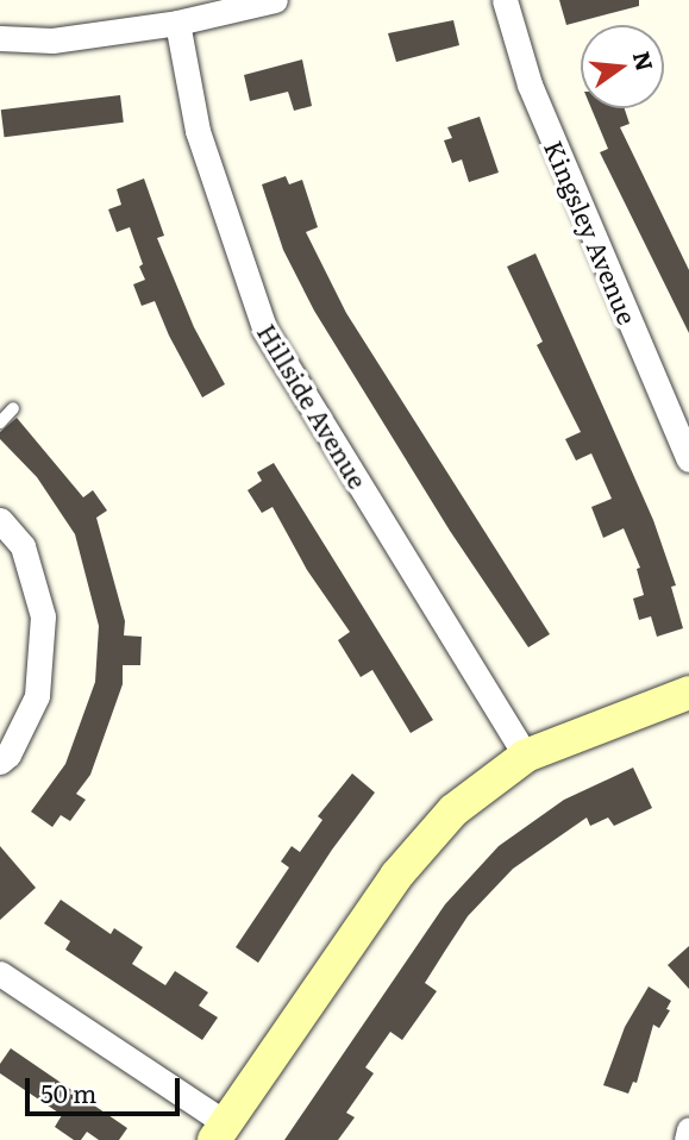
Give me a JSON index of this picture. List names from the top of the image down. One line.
{"streets":{"street":["Kingsley Avenue","Hillside Avenue"]},"scale_bar":"50 m","north":"right"}
